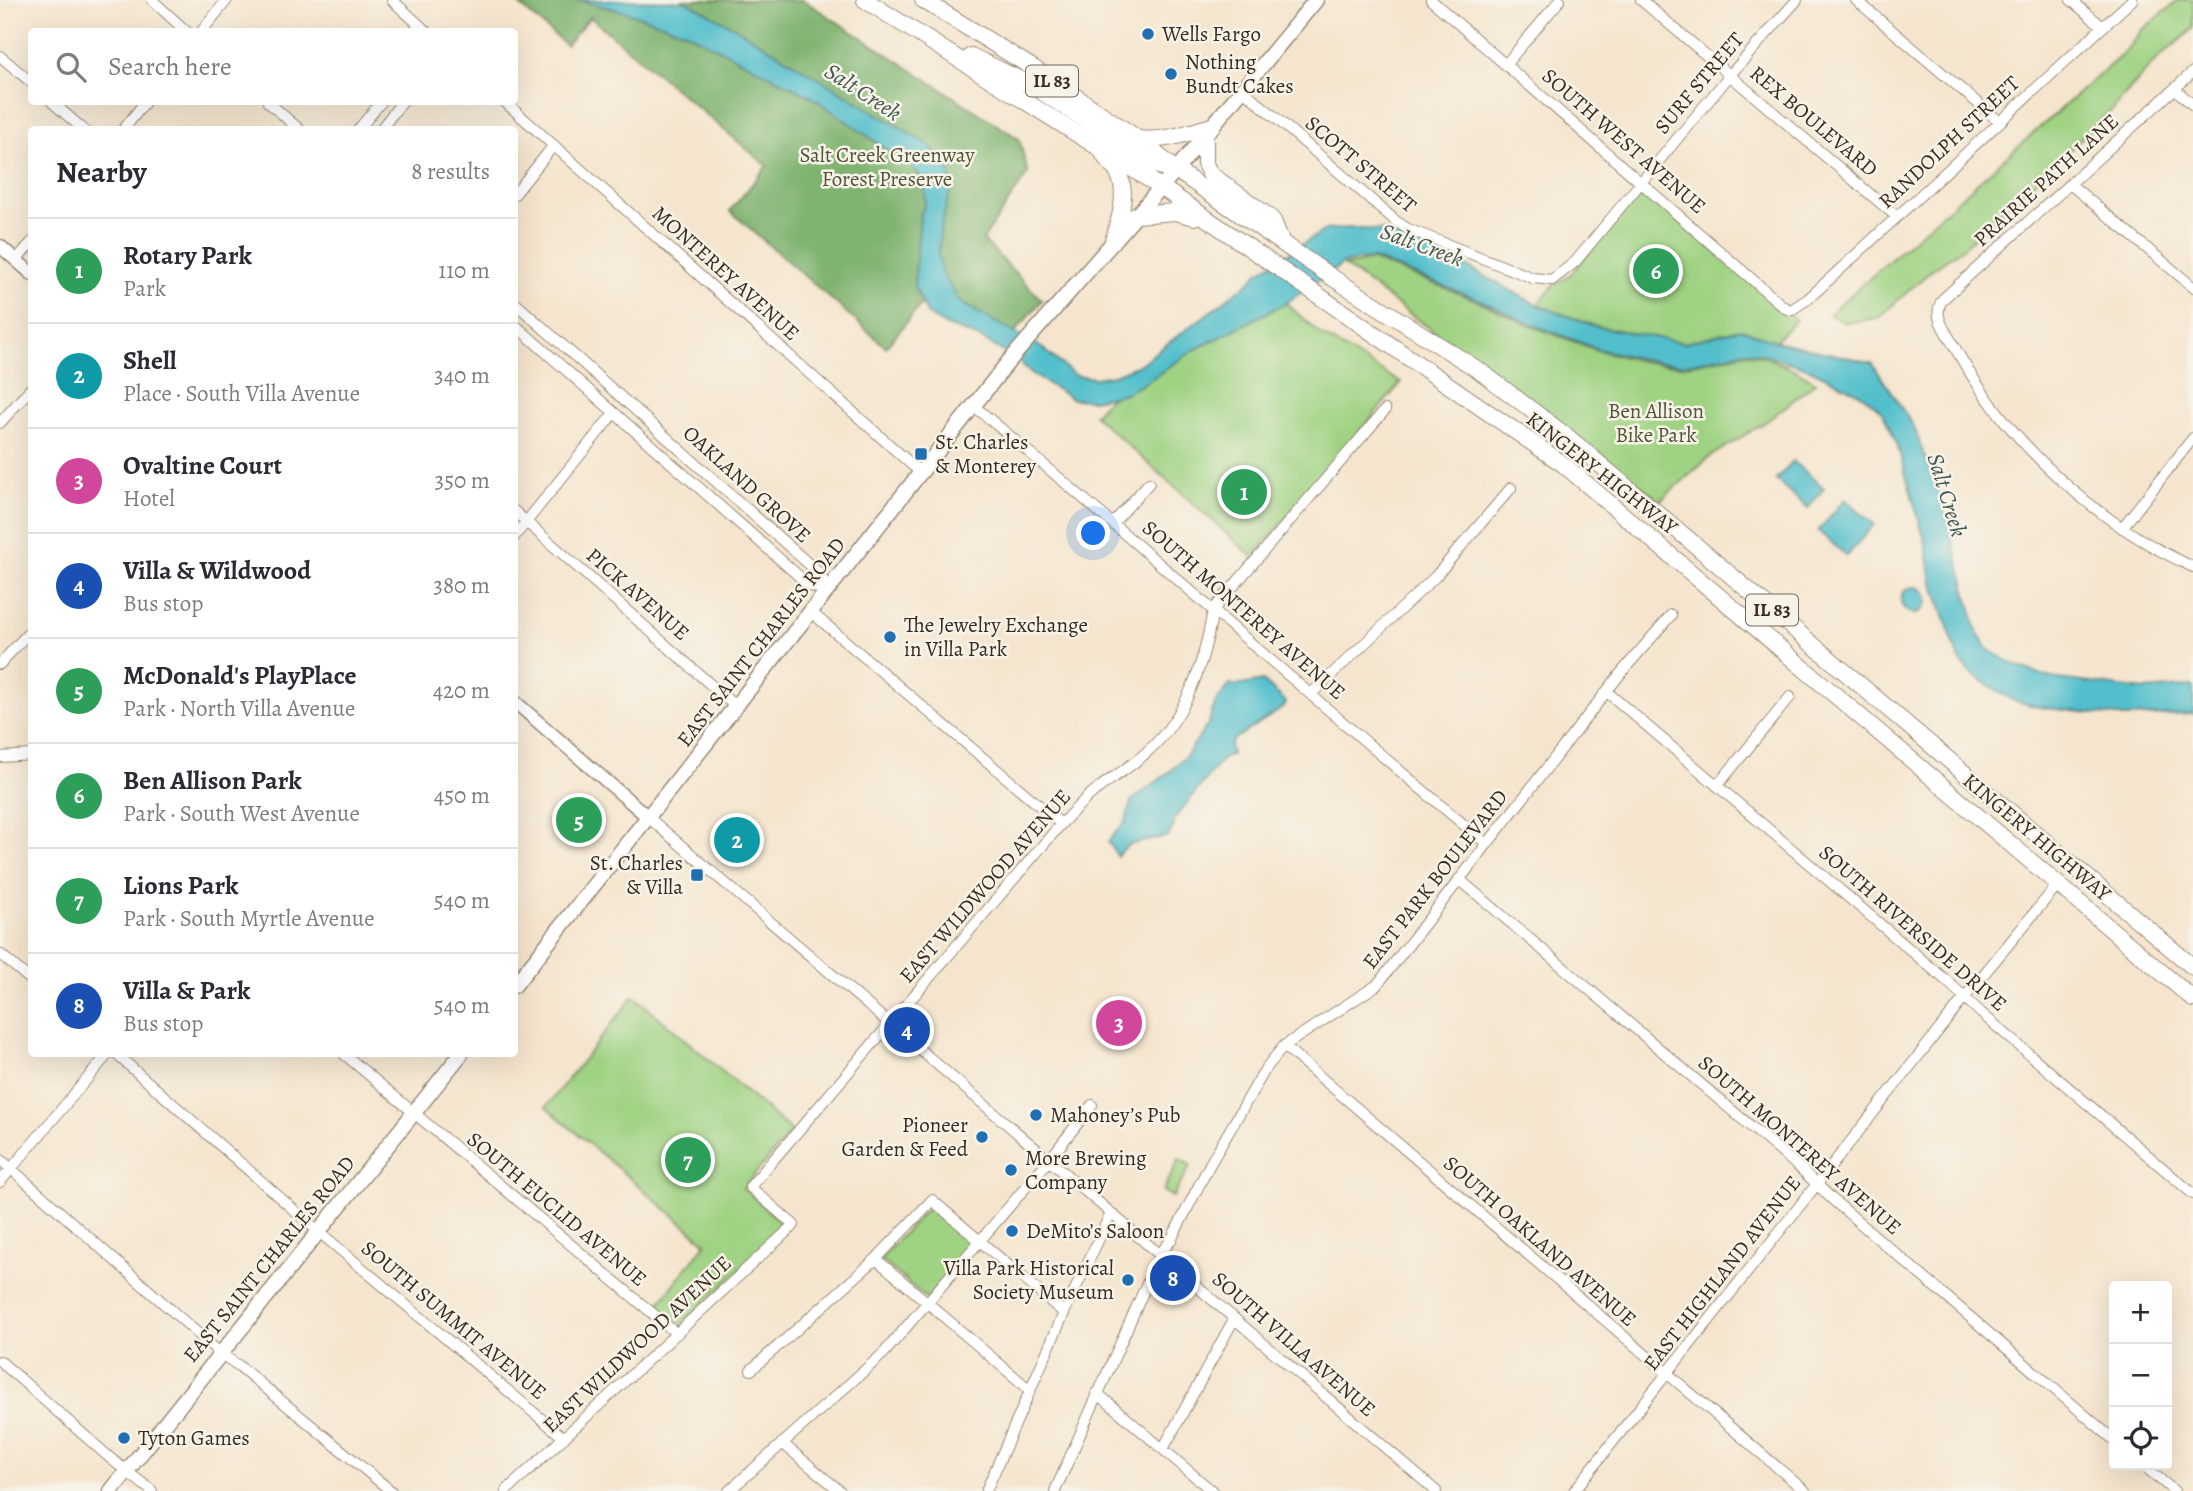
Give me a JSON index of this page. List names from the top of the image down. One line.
{"streets":{"highway":["IL 83","KINGERY HIGHWAY"],"main road":["EAST SAINT CHARLES ROAD"],"street":["SURF STREET","REX BOULEVARD","SOUTH WEST AVENUE","RANDOLPH STREET","SCOTT STREET","PRAIRIE PATH LANE","MONTEREY AVENUE","OAKLAND GROVE","PICK AVENUE","SOUTH MONTEREY AVENUE","EAST PARK BOULEVARD","EAST WILDWOOD AVENUE","SOUTH RIVERSIDE DRIVE","SOUTH EUCLID AVENUE","SOUTH OAKLAND AVENUE","EAST HIGHLAND AVENUE","SOUTH SUMMIT AVENUE","SOUTH VILLA AVENUE"]},"crossings":[["SURF STREET","REX BOULEVARD"],["SURF STREET","SOUTH WEST AVENUE"],["SURF STREET","SCOTT STREET"],["REX BOULEVARD","RANDOLPH STREET"],["SOUTH WEST AVENUE","RANDOLPH STREET"],["SCOTT STREET","EAST SAINT CHARLES ROAD"],["MONTEREY AVENUE","EAST SAINT CHARLES ROAD"],["KINGERY HIGHWAY","EAST SAINT CHARLES ROAD"],["KINGERY HIGHWAY","EAST HIGHLAND AVENUE"],["OAKLAND GROVE","EAST SAINT CHARLES ROAD"],["PICK AVENUE","EAST SAINT CHARLES ROAD"],["SOUTH MONTEREY AVENUE","EAST SAINT CHARLES ROAD"],["SOUTH MONTEREY AVENUE","EAST PARK BOULEVARD"],["SOUTH MONTEREY AVENUE","EAST WILDWOOD AVENUE"],["SOUTH MONTEREY AVENUE","EAST HIGHLAND AVENUE"],["EAST SAINT CHARLES ROAD","SOUTH EUCLID AVENUE"],["EAST SAINT CHARLES ROAD","SOUTH SUMMIT AVENUE"],["EAST SAINT CHARLES ROAD","SOUTH VILLA AVENUE"],["EAST PARK BOULEVARD","SOUTH RIVERSIDE DRIVE"],["EAST PARK BOULEVARD","SOUTH OAKLAND AVENUE"],["EAST PARK BOULEVARD","SOUTH VILLA AVENUE"],["EAST WILDWOOD AVENUE","SOUTH EUCLID AVENUE"],["EAST WILDWOOD AVENUE","SOUTH SUMMIT AVENUE"],["EAST WILDWOOD AVENUE","SOUTH VILLA AVENUE"],["SOUTH RIVERSIDE DRIVE","EAST HIGHLAND AVENUE"],["SOUTH OAKLAND AVENUE","EAST HIGHLAND AVENUE"]],"water":["Salt Creek"],"parks":["Salt Creek Greenway Forest Preserve","Ben Allison Bike Park"],"places":{"other":["Wells Fargo","Nothing Bundt Cakes","The Jewelry Exchange in Villa Park","Mahoney’s Pub","Pioneer Garden & Feed","More Brewing Company","DeMito’s Saloon","Villa Park Historical Society Museum","Tyton Games"],"transit":["St. Charles & Monterey","St. Charles & Villa"]},"page":{"search":"Search here","heading":["Nearby","8 results"],"list":[{"mark":"1","name":"Rotary Park","note":"Park","value":"110 m"},{"mark":"2","name":"Shell","note":"Place · South Villa Avenue","value":"340 m"},{"mark":"3","name":"Ovaltine Court","note":"Hotel","value":"350 m"},{"mark":"4","name":"Villa & Wildwood","note":"Bus stop","value":"380 m"},{"mark":"5","name":"McDonald's PlayPlace","note":"Park · North Villa Avenue","value":"420 m"},{"mark":"6","name":"Ben Allison Park","note":"Park · South West Avenue","value":"450 m"},{"mark":"7","name":"Lions Park","note":"Park · South Myrtle Avenue","value":"540 m"},{"mark":"8","name":"Villa & Park","note":"Bus stop","value":"540 m"}],"pins":["6","1","5","2","3","4","7","8"],"map_buttons":["+","−"]}}
